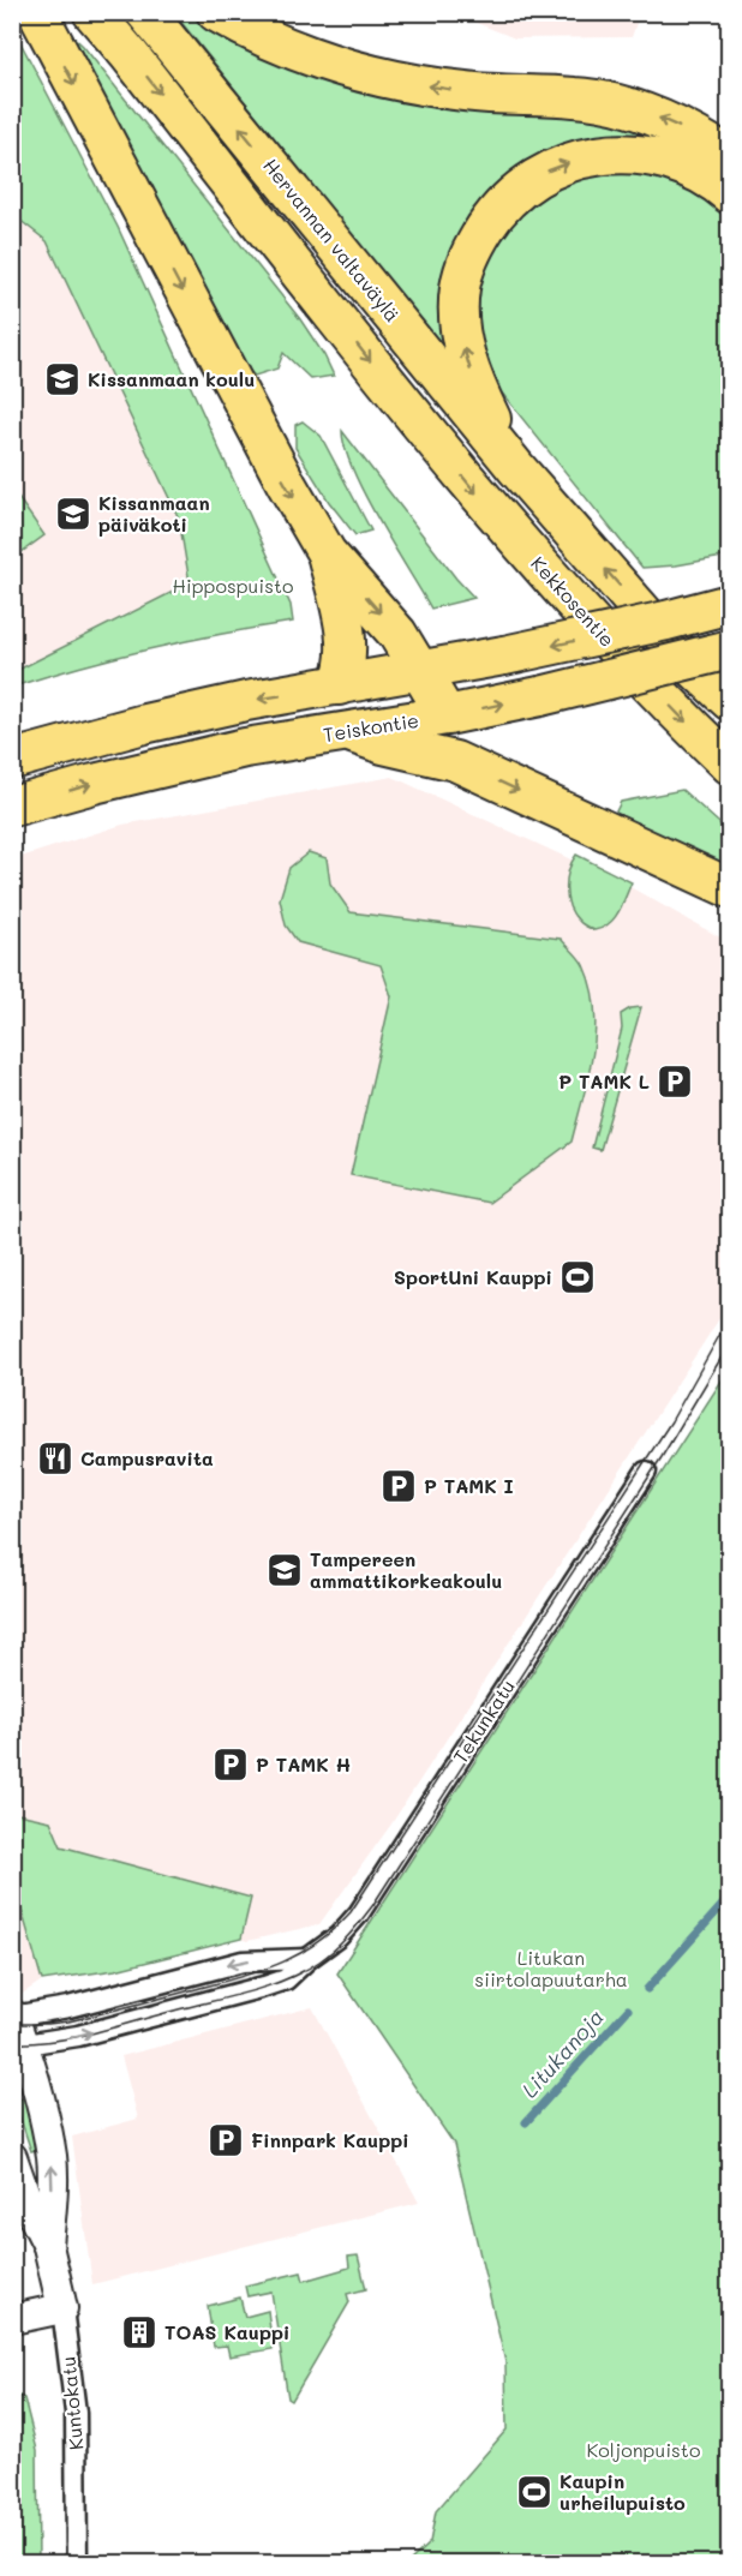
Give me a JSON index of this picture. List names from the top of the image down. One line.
{"streets":{"highway":["Hervannan valtaväylä","Kekkosentie","Teiskontie"],"street":["Tekunkatu","Kuntokatu"]},"crossings":[["Tekunkatu","Kuntokatu"]],"water":["Litukanoja"],"parks":["Hippospuisto","Litukan siirtolapuutarha","Koljonpuisto"],"places":{"school or university":["Kissanmaan koulu","Kissanmaan päiväkoti","Tampereen ammattikorkeakoulu"],"parking":["P TAMK L","P TAMK I","P TAMK H","Finnpark Kauppi"],"sports":["SportUni Kauppi","Kaupin urheilupuisto"],"restaurant":["Campusravita"],"building":["TOAS Kauppi"]}}
